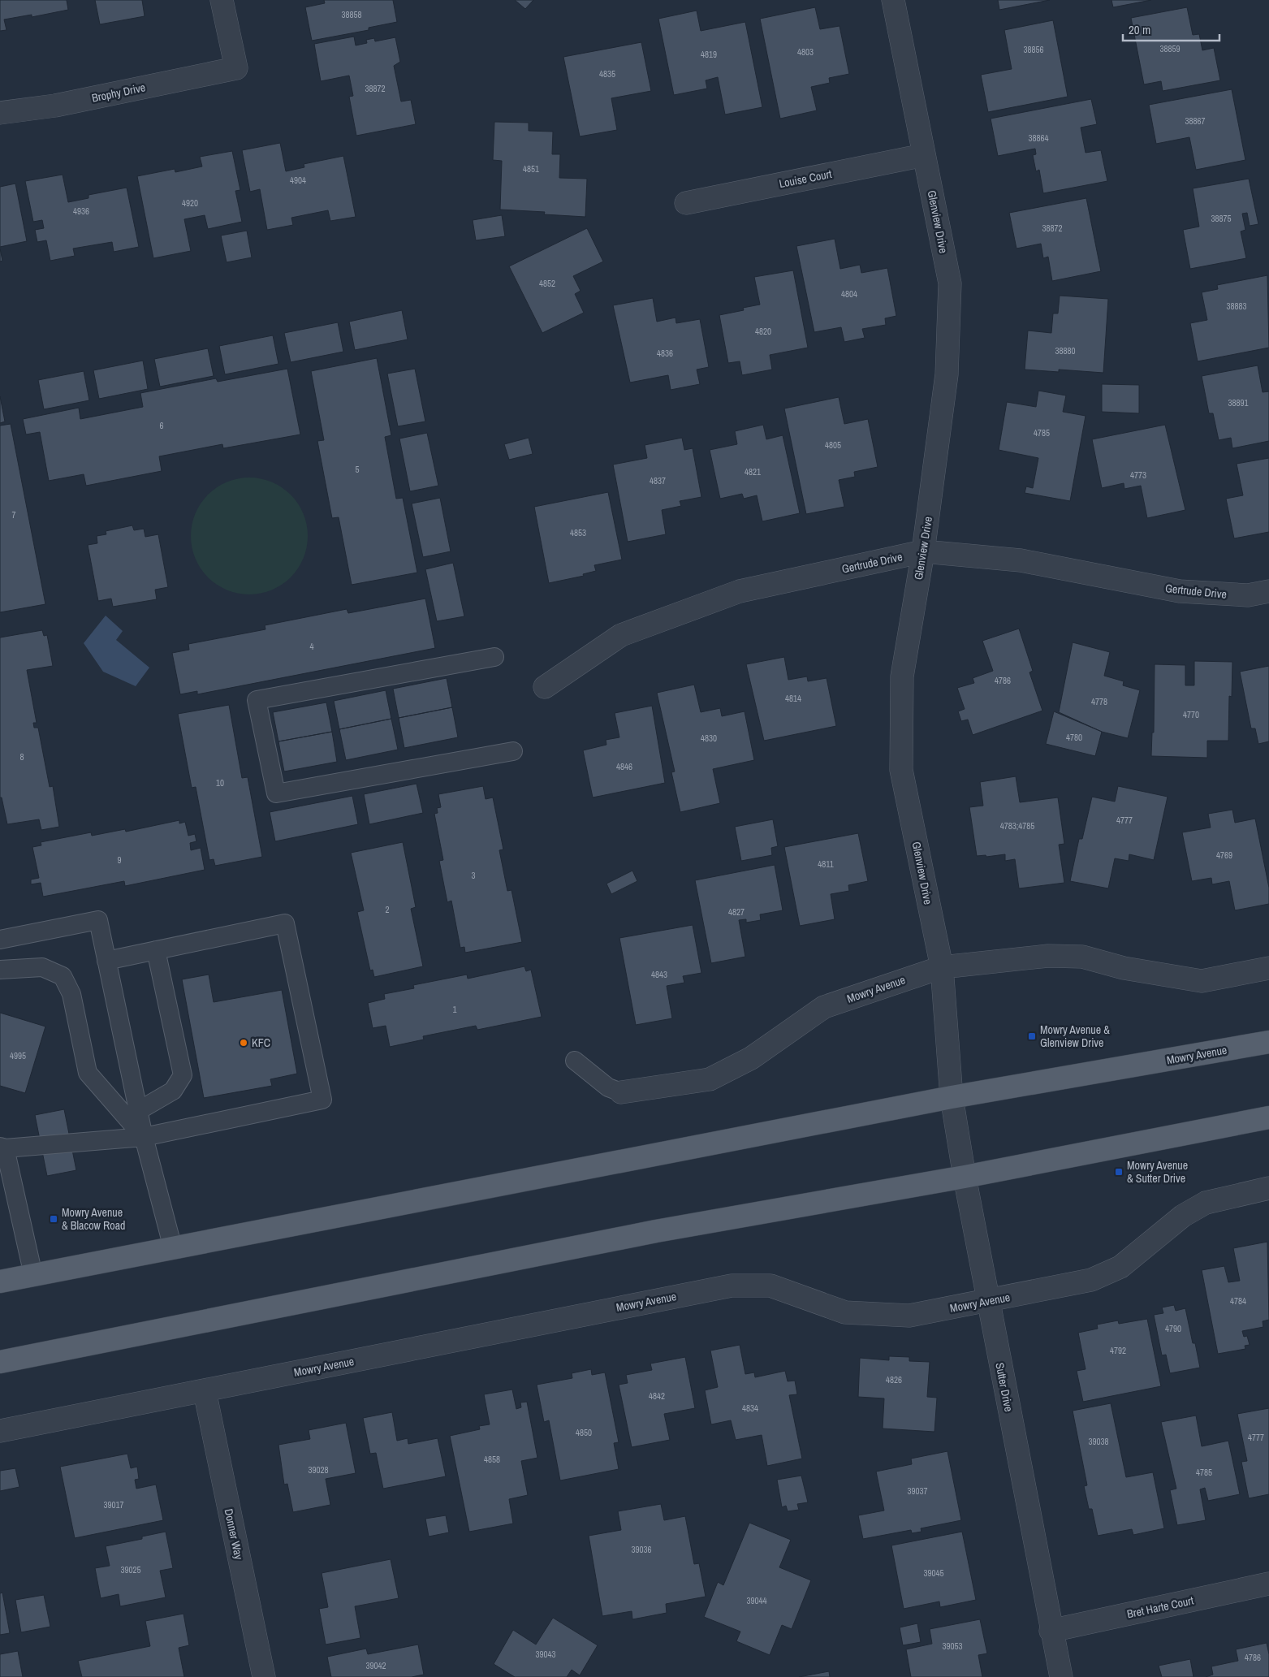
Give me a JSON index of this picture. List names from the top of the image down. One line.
{"streets":{"main road":["Mowry Avenue"],"street":["Brophy Drive","Louise Court","Glenview Drive","Gertrude Drive","Sutter Drive","Donner Way","Bret Harte Court"]},"crossings":[["Louise Court","Glenview Drive"],["Glenview Drive","Gertrude Drive"],["Glenview Drive","Mowry Avenue"],["Glenview Drive","Sutter Drive"],["Mowry Avenue","Sutter Drive"],["Mowry Avenue","Donner Way"],["Sutter Drive","Bret Harte Court"]],"places":{"transit":["Mowry Avenue & Glenview Drive","Mowry Avenue & Sutter Drive","Mowry Avenue & Blacow Road"],"other":["KFC"]},"house_numbers":["38858","38859","38856","4803","4819","4835","38872","38867","38864","4851","4904","4920","4936","38875","38872","4852","4804","38883","4820","38880","4836","38891","6","4785","4805","5","4821","4773","4837","7","4853","4","4786","4814","4778","4770","4780","4830","8","4846","10","4777","4783;4785","4769","9","4811","3","2","4827","4843","1","4995","4784","4790","4792","4826","4842","4834","4850","4777","39038","4858","39028","4785","39037","39017","39036","39025","39045","39044","39053","39043","4786","39042"],"scale_bar":"20 m"}
